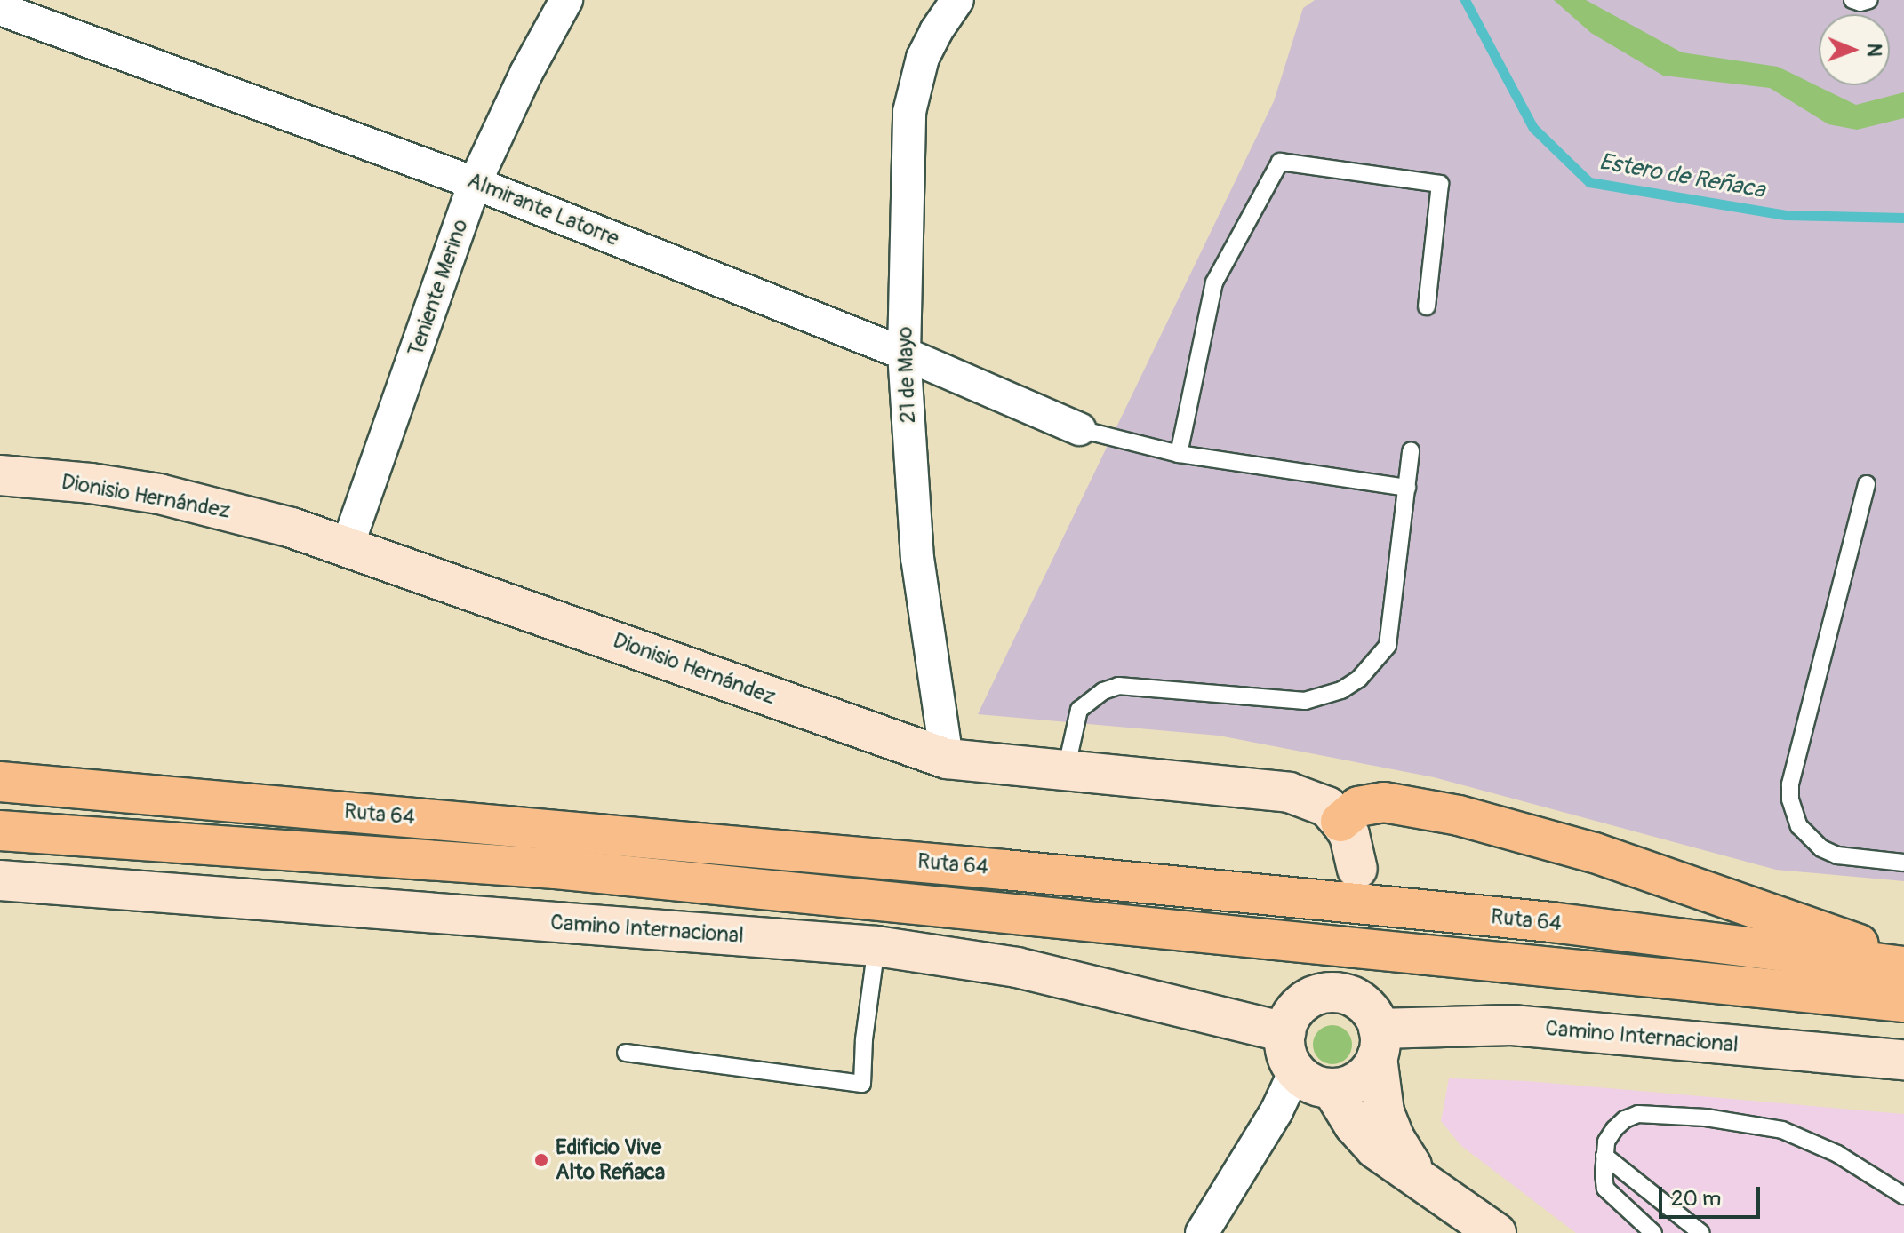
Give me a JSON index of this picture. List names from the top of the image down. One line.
{"streets":{"highway":["Ruta 64"],"main road":["Dionisio Hernández","Camino Internacional"],"street":["Almirante Latorre","Teniente Merino","21 de Mayo"]},"crossings":[["Almirante Latorre","Teniente Merino"],["Almirante Latorre","21 de Mayo"],["Teniente Merino","Dionisio Hernández"],["21 de Mayo","Dionisio Hernández"]],"water":["Estero de Reñaca"],"places":["Edificio Vive Alto Reñaca"],"scale_bar":"20 m","north":"right"}
